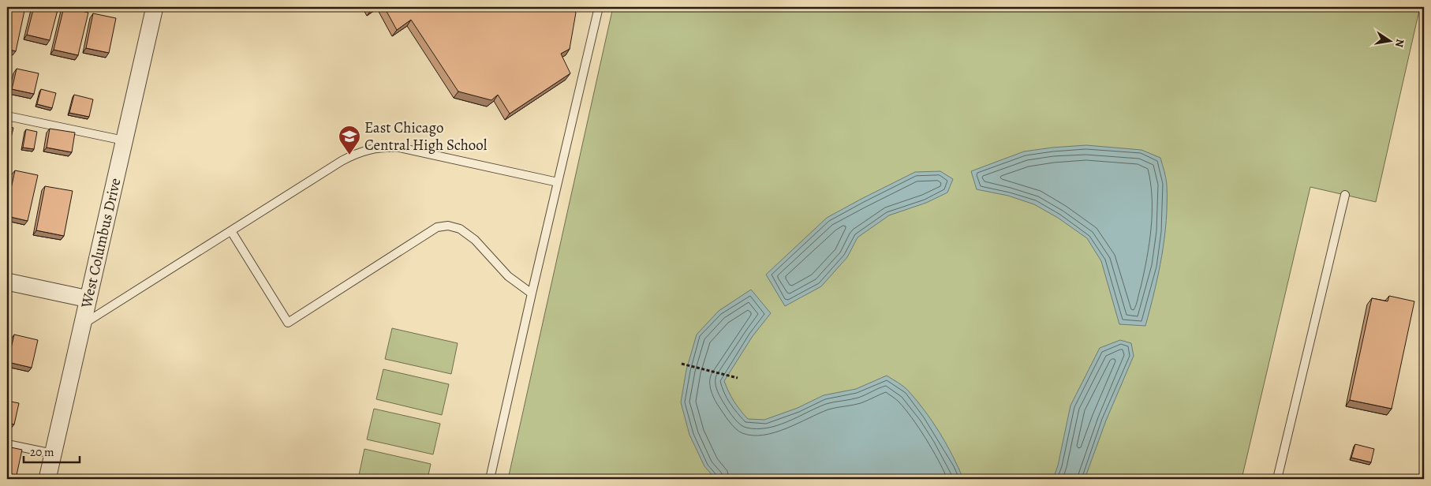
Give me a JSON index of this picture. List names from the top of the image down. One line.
{"streets":{"street":["West Columbus Drive"]},"places":{"school or university":["East Chicago Central High School"]},"scale_bar":"20 m","north":"right"}
